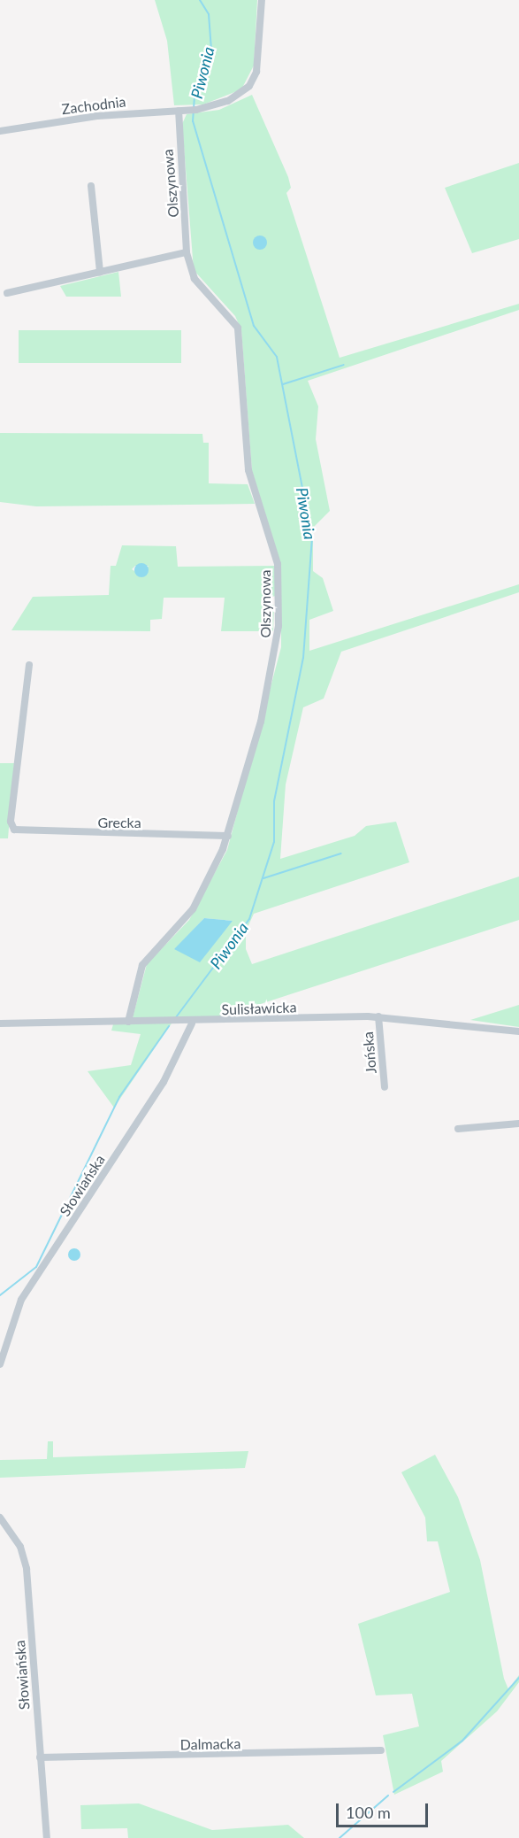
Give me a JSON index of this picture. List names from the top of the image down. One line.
{"streets":{"street":["Zachodnia","Olszynowa","Grecka","Sulisławicka","Jońska","Słowiańska","Dalmacka"]},"crossings":[["Zachodnia","Olszynowa"],["Olszynowa","Grecka"],["Olszynowa","Sulisławicka"],["Sulisławicka","Jońska"],["Sulisławicka","Słowiańska"],["Słowiańska","Dalmacka"]],"water":["Piwonia"],"scale_bar":"100 m"}
